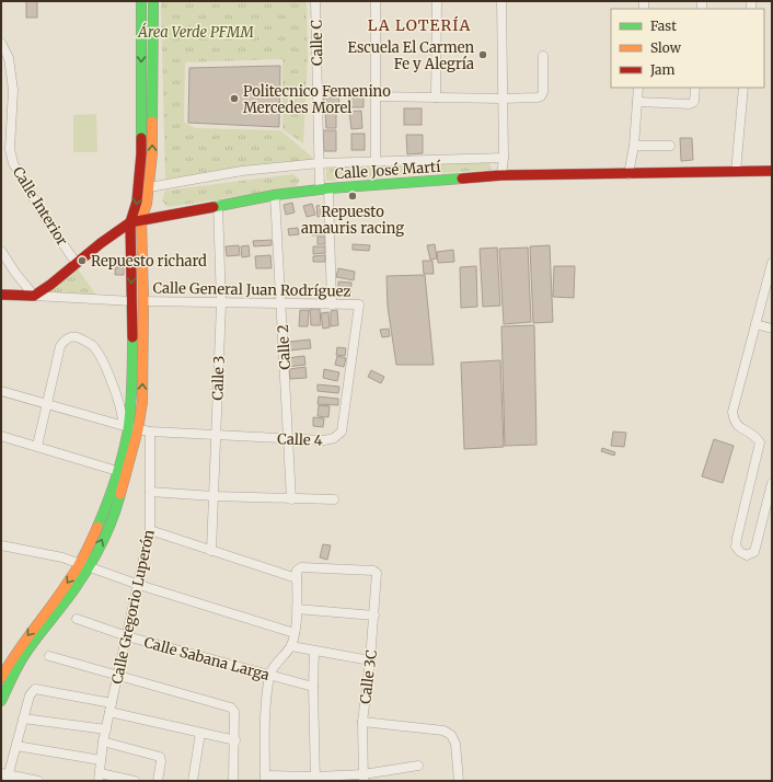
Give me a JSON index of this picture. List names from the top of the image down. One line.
{"streets":{"main road":["Calle José Martí","Calle General Juan Rodríguez"],"street":["Calle C","Calle Interior","Calle 2","Calle 3","Calle 4","Calle Gregorio Luperón","Calle Sabana Larga","Calle 3C"]},"crossings":[["Calle C","Calle José Martí"],["Calle C","Calle General Juan Rodríguez"],["Calle José Martí","Calle Interior"],["Calle José Martí","Calle General Juan Rodríguez"],["Calle José Martí","Calle 2"],["Calle José Martí","Calle 3"],["Calle General Juan Rodríguez","Calle 2"],["Calle General Juan Rodríguez","Calle 3"],["Calle General Juan Rodríguez","Calle 4"],["Calle 2","Calle 4"],["Calle 3","Calle 4"],["Calle 4","Calle Gregorio Luperón"],["Calle Gregorio Luperón","Calle Sabana Larga"]],"districts":["LA LOTERÍA"],"parks":["Área Verde PFMM"],"places":["Escuela El Carmen Fe y Alegría","Politecnico Femenino Mercedes Morel","Repuesto amauris racing","Repuesto richard"],"legend":["Fast","Slow","Jam"]}
